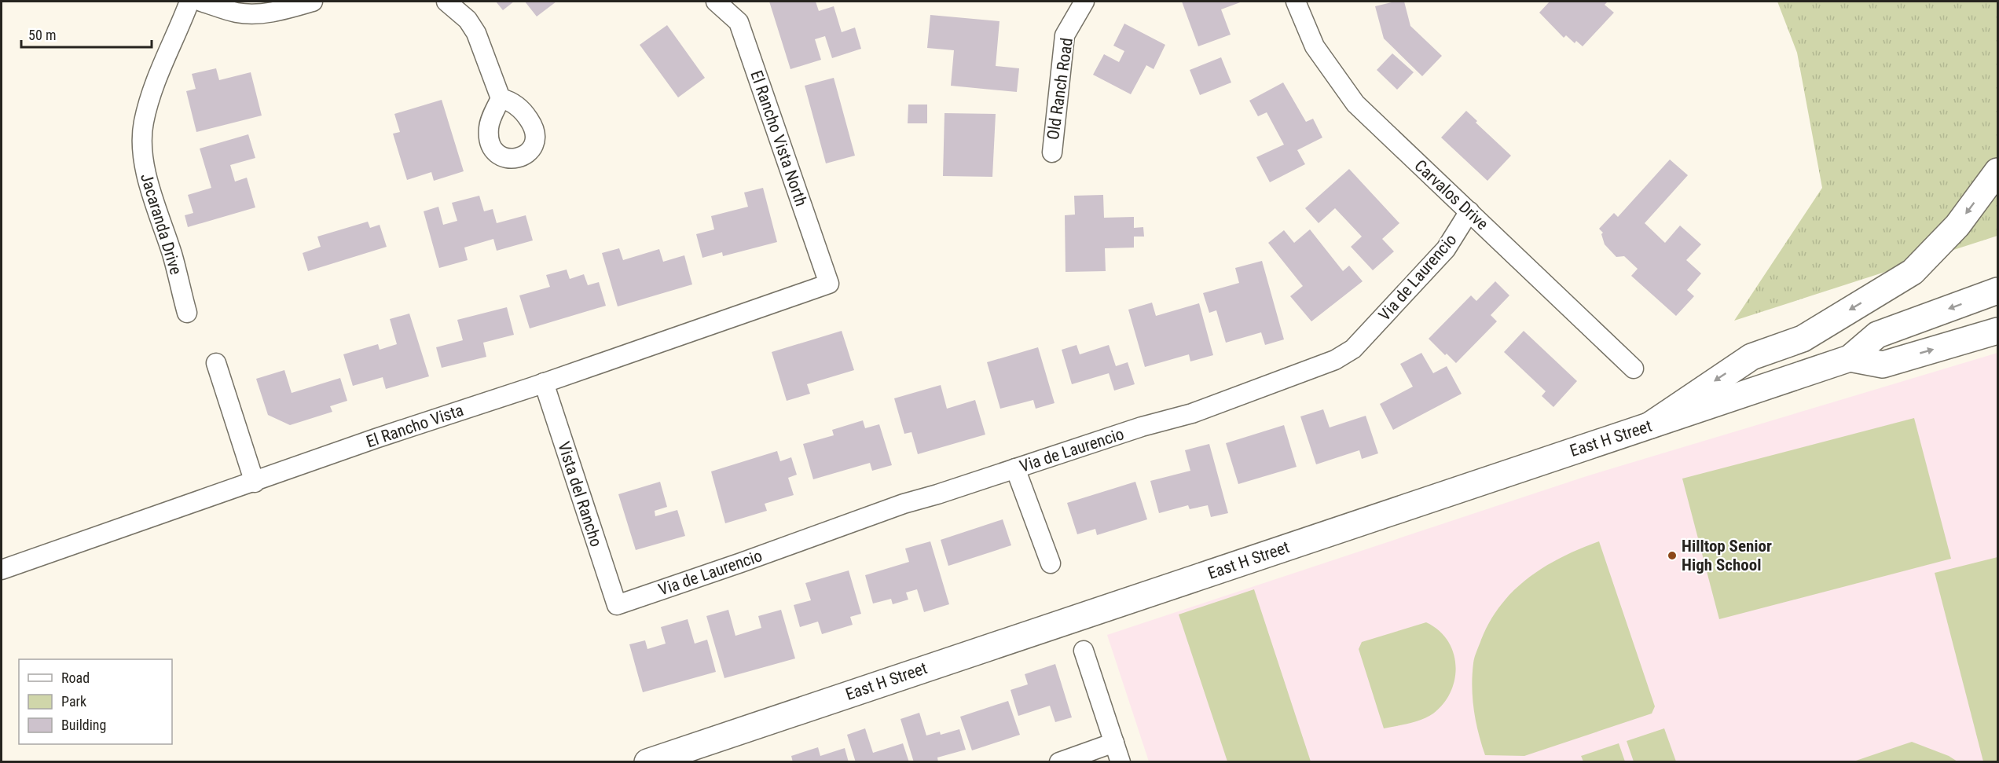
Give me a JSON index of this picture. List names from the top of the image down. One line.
{"streets":{"main road":["East H Street"],"street":["Old Ranch Road","El Rancho Vista North","Carvalos Drive","Jacaranda Drive","Via de Laurencio","El Rancho Vista","Vista del Rancho"]},"crossings":[["El Rancho Vista North","El Rancho Vista"],["Carvalos Drive","Via de Laurencio"],["Via de Laurencio","Vista del Rancho"],["El Rancho Vista","Vista del Rancho"]],"places":["Hilltop Senior High School"],"legend":["Road","Park","Building"],"scale_bar":"50 m"}
